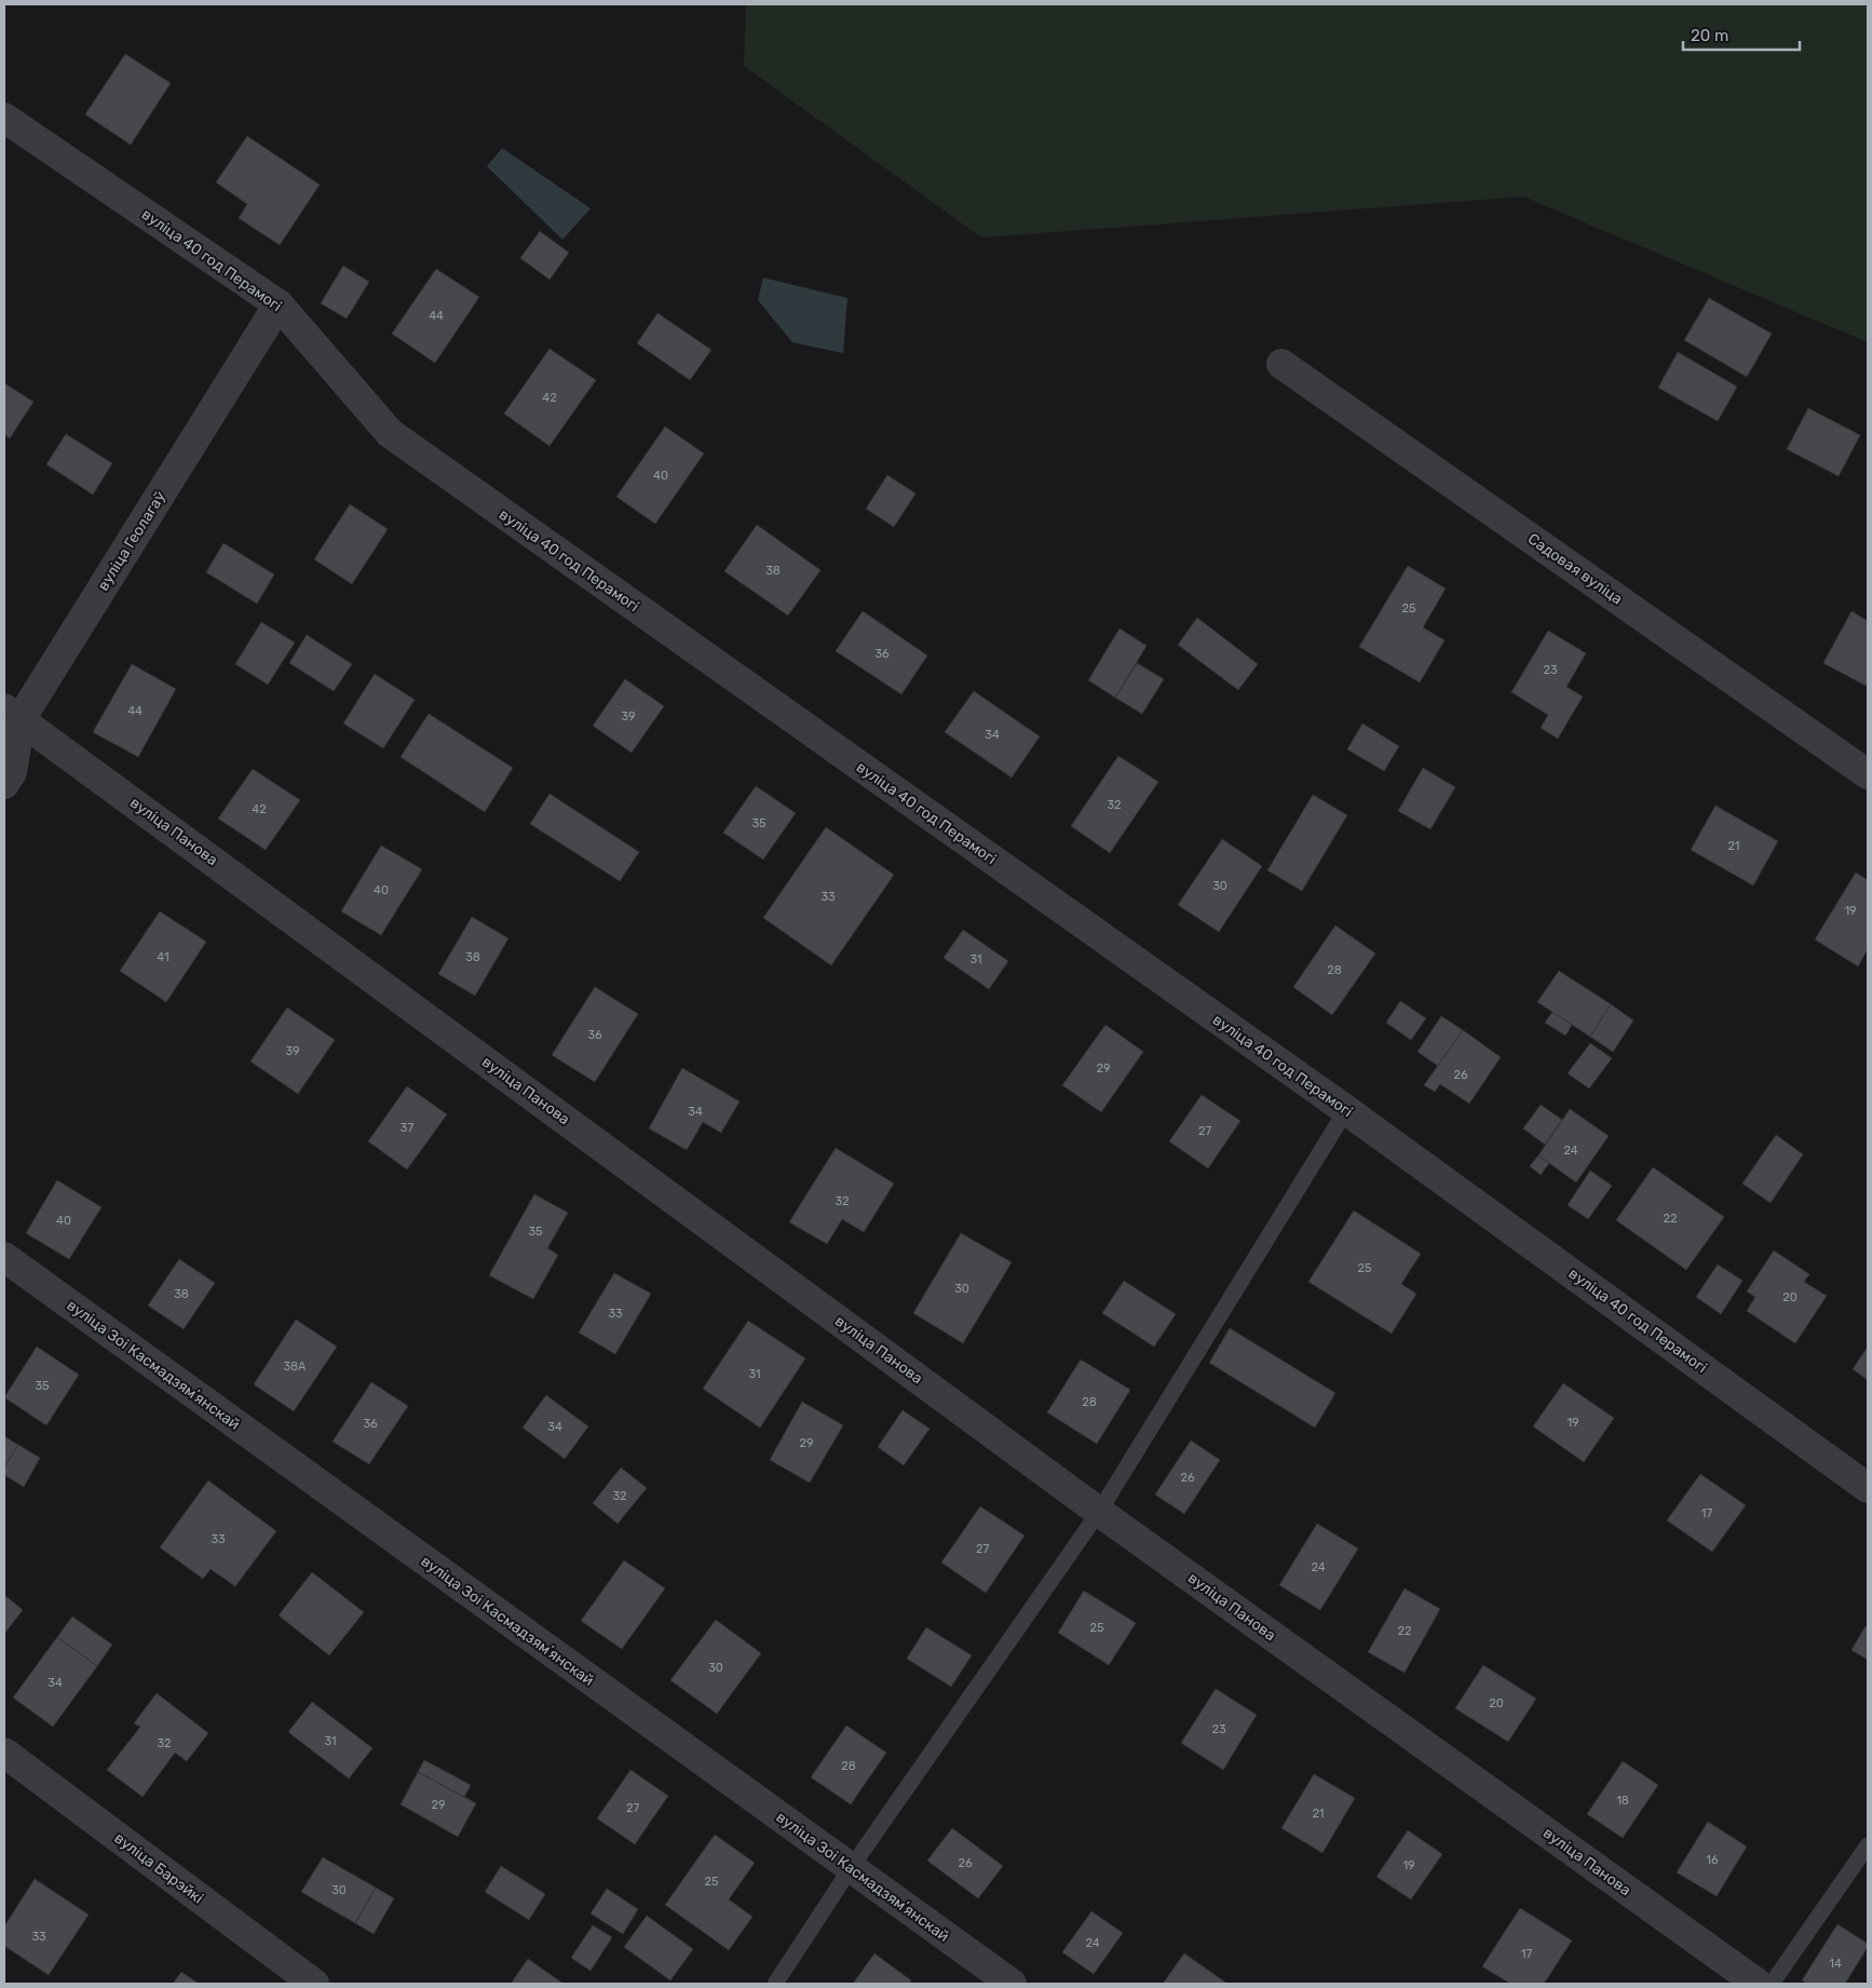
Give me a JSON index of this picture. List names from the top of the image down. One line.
{"streets":{"street":["вуліца 40 год Перамогі","вуліца Геолагаў","Садовая вуліца","вуліца Панова","вуліца Зоі Касмадзямʼянскай","вуліца Барэйкі"]},"crossings":[["вуліца 40 год Перамогі","вуліца Геолагаў"],["вуліца Геолагаў","вуліца Панова"]],"house_numbers":["44","42","40","38","25","36","23","44","39","34","32","42","35","21","30","40","33","19","41","38","31","28","36","39","29","26","34","37","27","24","32","22","40","35","25","30","38","20","33","38А","31","35","28","19","36","34","29","26","32","17","33","27","24","25","22","30","34","20","23","31","32","28","18","29","27","21","16","26","19","25","30","33","24","17","14"],"scale_bar":"20 m"}
